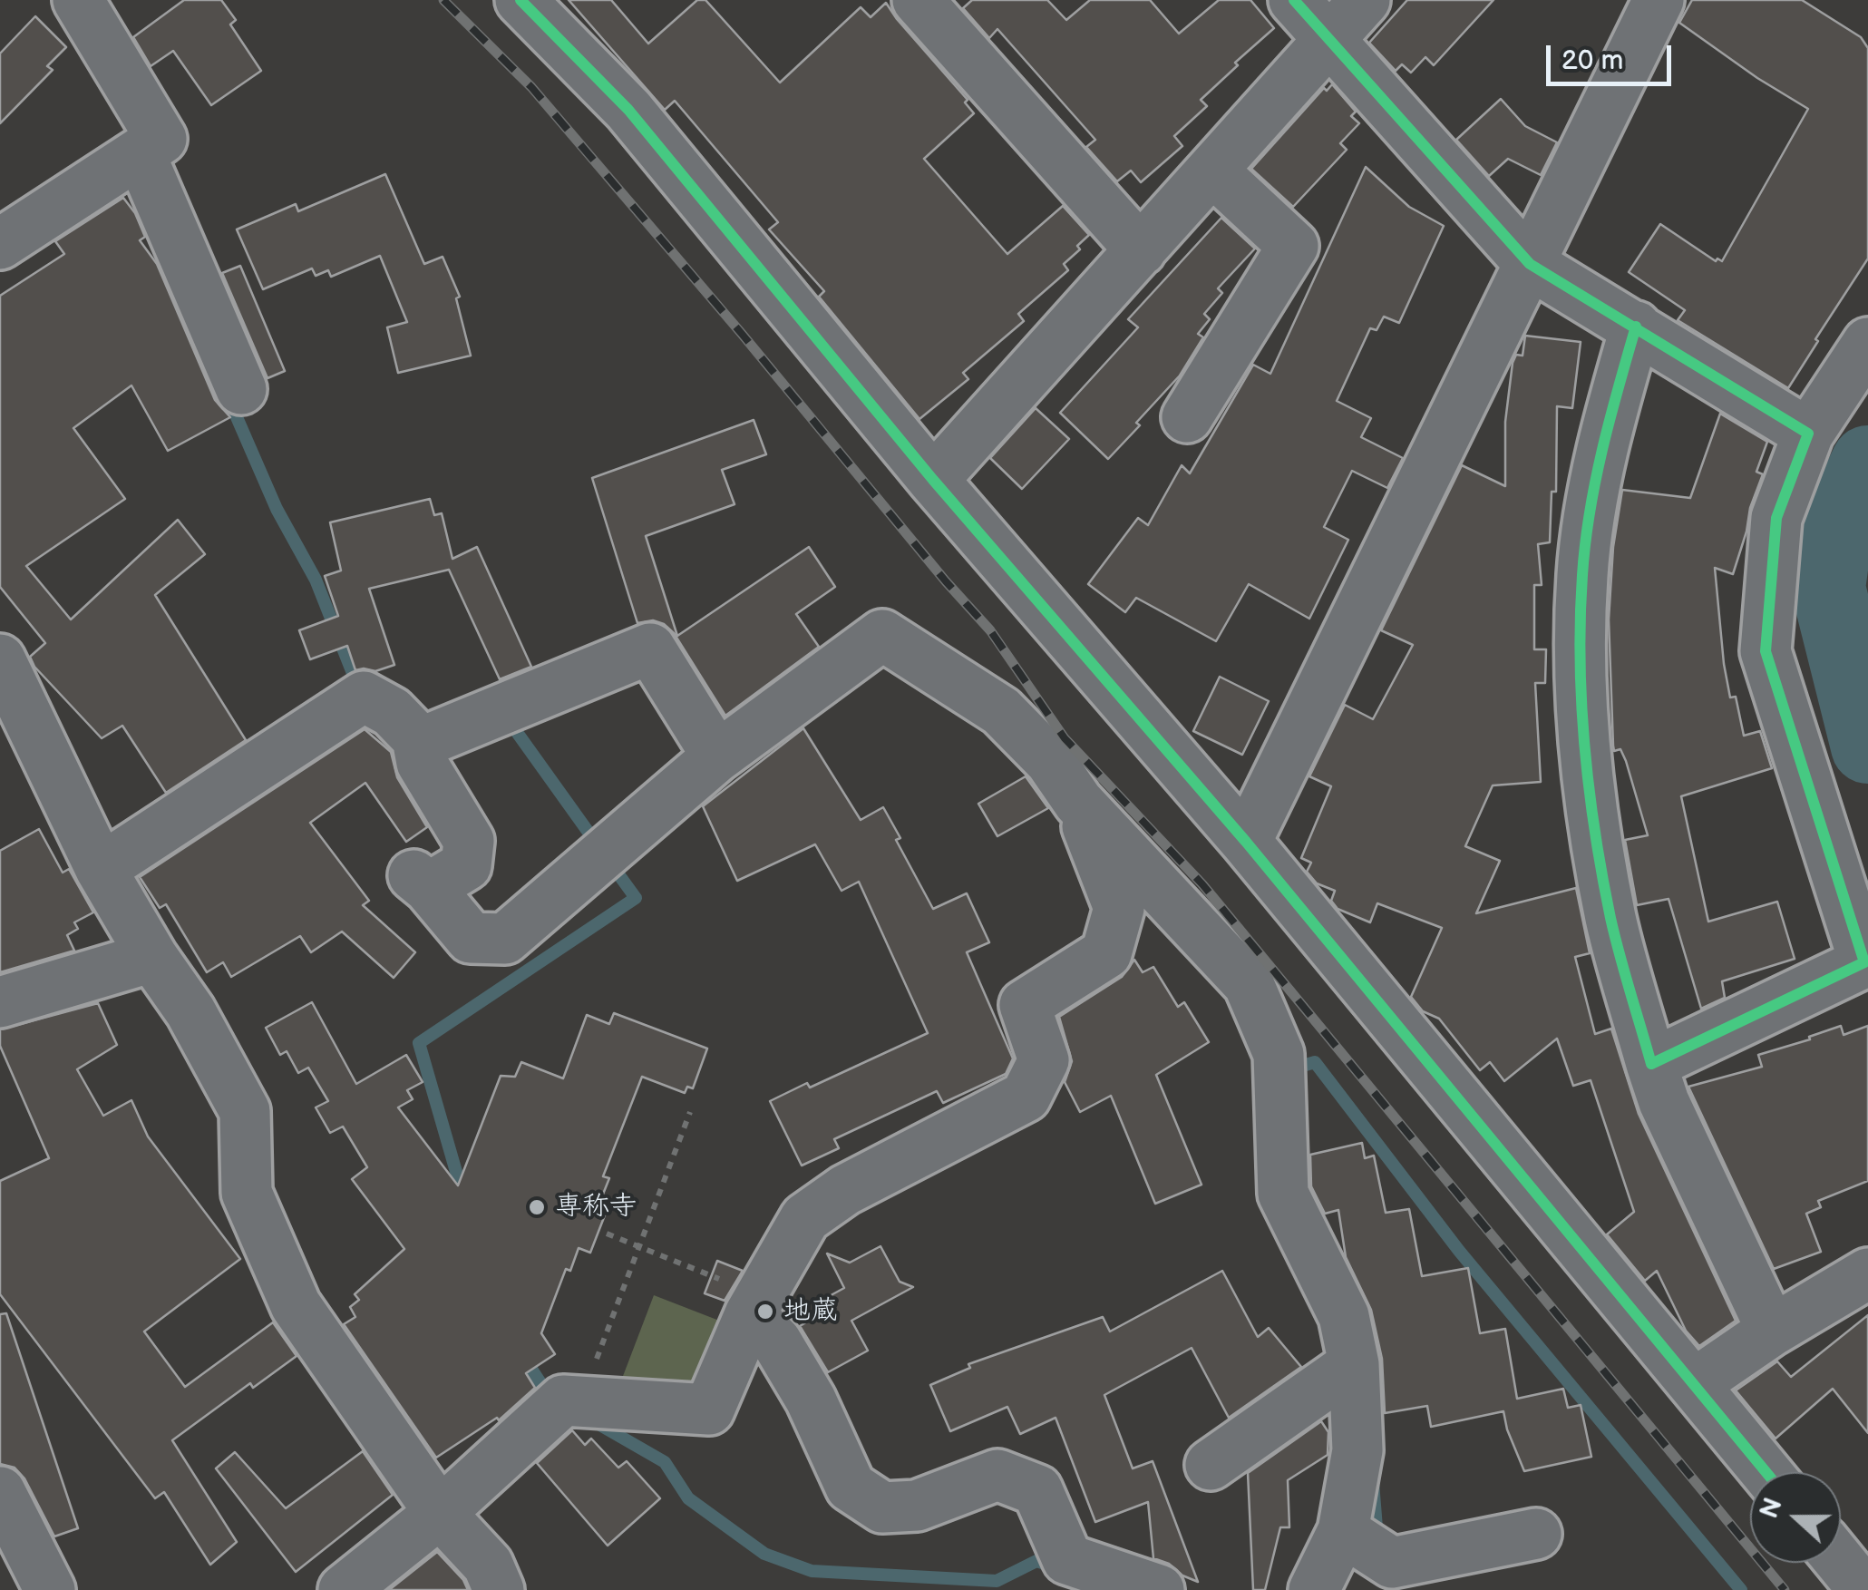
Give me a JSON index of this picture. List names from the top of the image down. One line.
{"places":["専称寺","地蔵"],"scale_bar":"20 m","north":"left"}
